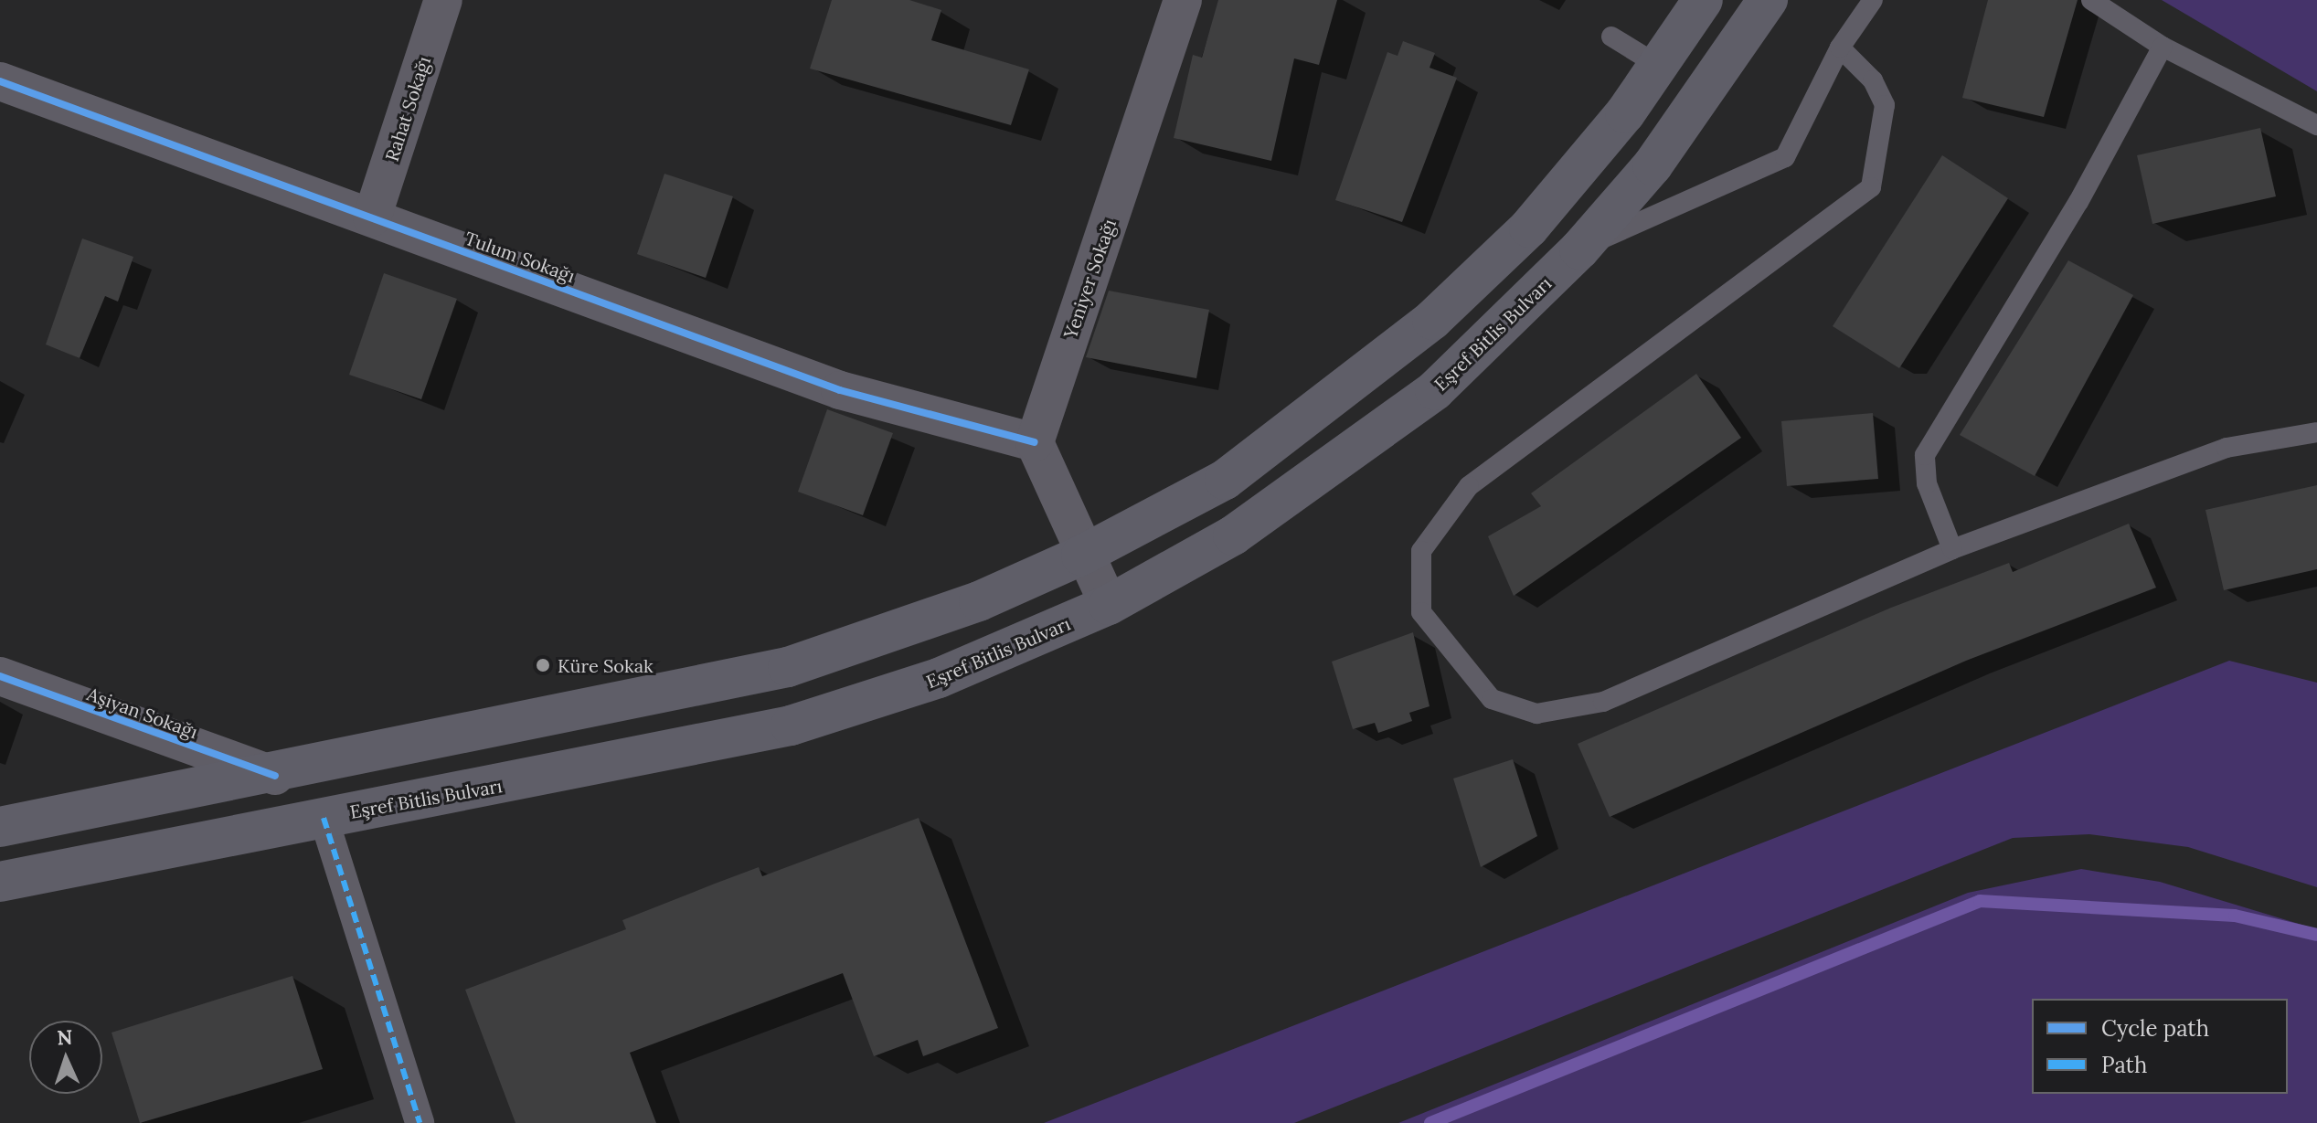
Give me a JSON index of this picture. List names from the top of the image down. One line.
{"streets":{"main road":["Eşref Bitlis Bulvarı"],"street":["Rahat Sokağı","Tulum Sokağı","Yeniyer Sokağı","Aşiyan Sokağı"]},"crossings":[["Rahat Sokağı","Tulum Sokağı"],["Tulum Sokağı","Yeniyer Sokağı"]],"places":["Küre Sokak"],"legend":["Cycle path","Path"],"north":"top"}
